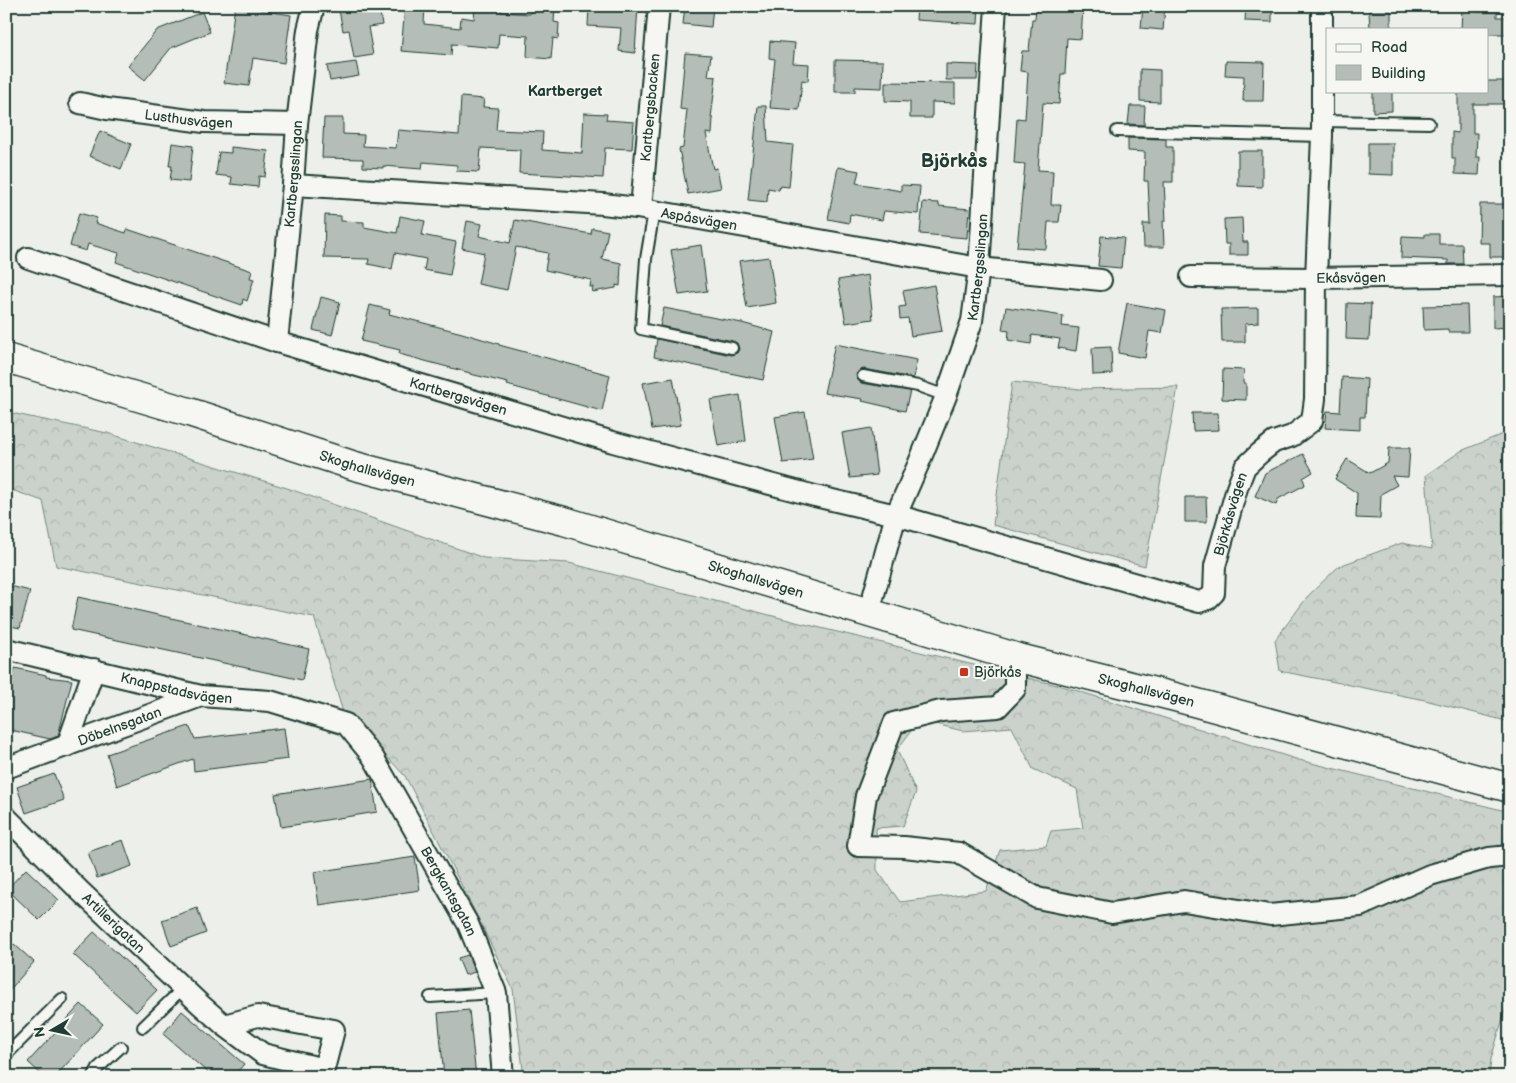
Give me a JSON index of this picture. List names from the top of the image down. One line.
{"streets":{"main road":["Skoghallsvägen"],"street":["Kartbergsbacken","Lusthusvägen","Kartbergsslingan","Aspåsvägen","Ekåsvägen","Kartbergsvägen","Björkåsvägen","Knappstadsvägen","Döbelnsgatan","Bergkantsgatan","Artillerigatan"]},"crossings":[["Kartbergsbacken","Aspåsvägen"],["Lusthusvägen","Kartbergsslingan"],["Kartbergsslingan","Aspåsvägen"],["Kartbergsslingan","Kartbergsvägen"],["Kartbergsslingan","Björkåsvägen"],["Ekåsvägen","Björkåsvägen"],["Kartbergsvägen","Björkåsvägen"],["Knappstadsvägen","Döbelnsgatan"],["Knappstadsvägen","Bergkantsgatan"]],"districts":["Kartberget","Björkås"],"places":{"transit":["Björkås"]},"legend":["Road","Building"],"north":"left"}
